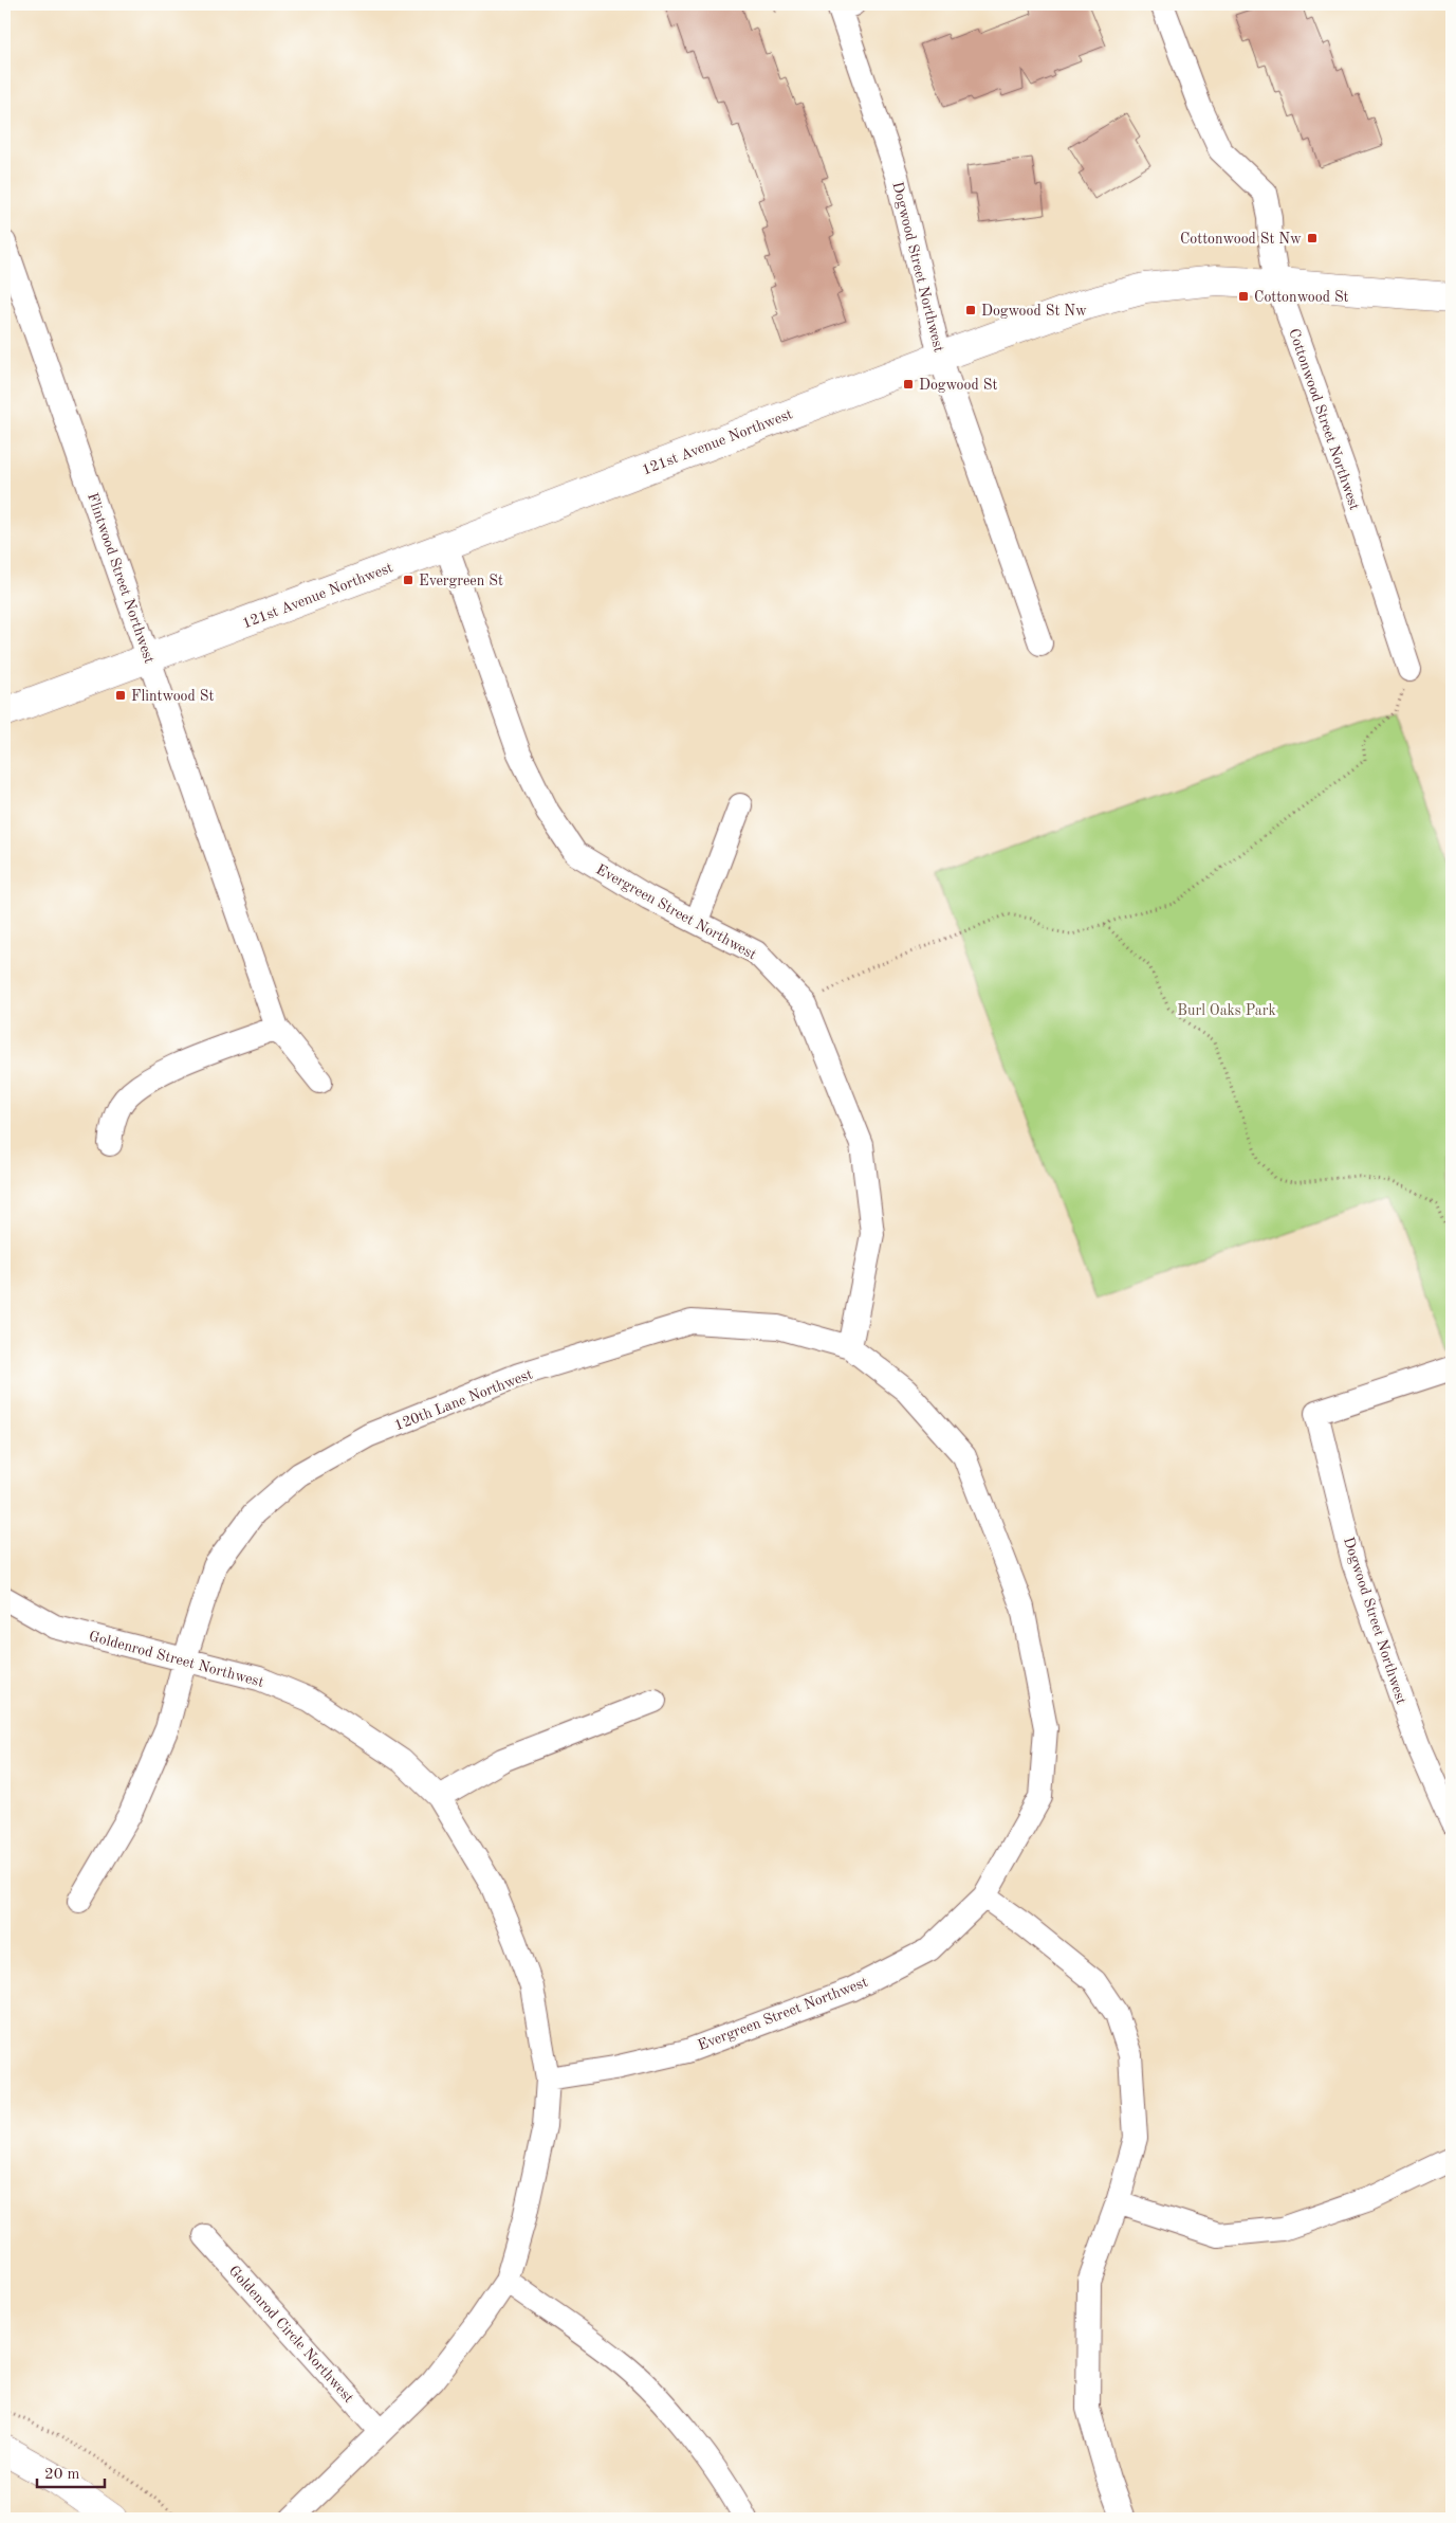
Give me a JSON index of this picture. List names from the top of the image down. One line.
{"streets":{"street":["Dogwood Street Northwest","Cottonwood Street Northwest","121st Avenue Northwest","Flintwood Street Northwest","Evergreen Street Northwest","120th Lane Northwest","Goldenrod Street Northwest","Goldenrod Circle Northwest"]},"crossings":[["Dogwood Street Northwest","121st Avenue Northwest"],["Cottonwood Street Northwest","121st Avenue Northwest"],["121st Avenue Northwest","Flintwood Street Northwest"],["121st Avenue Northwest","Evergreen Street Northwest"],["Evergreen Street Northwest","120th Lane Northwest"],["Evergreen Street Northwest","Goldenrod Street Northwest"],["120th Lane Northwest","Goldenrod Street Northwest"],["Goldenrod Street Northwest","Goldenrod Circle Northwest"]],"parks":["Burl Oaks Park"],"places":{"transit":["Cottonwood St Nw","Cottonwood St","Dogwood St Nw","Dogwood St","Evergreen St","Flintwood St"]},"scale_bar":"20 m"}
